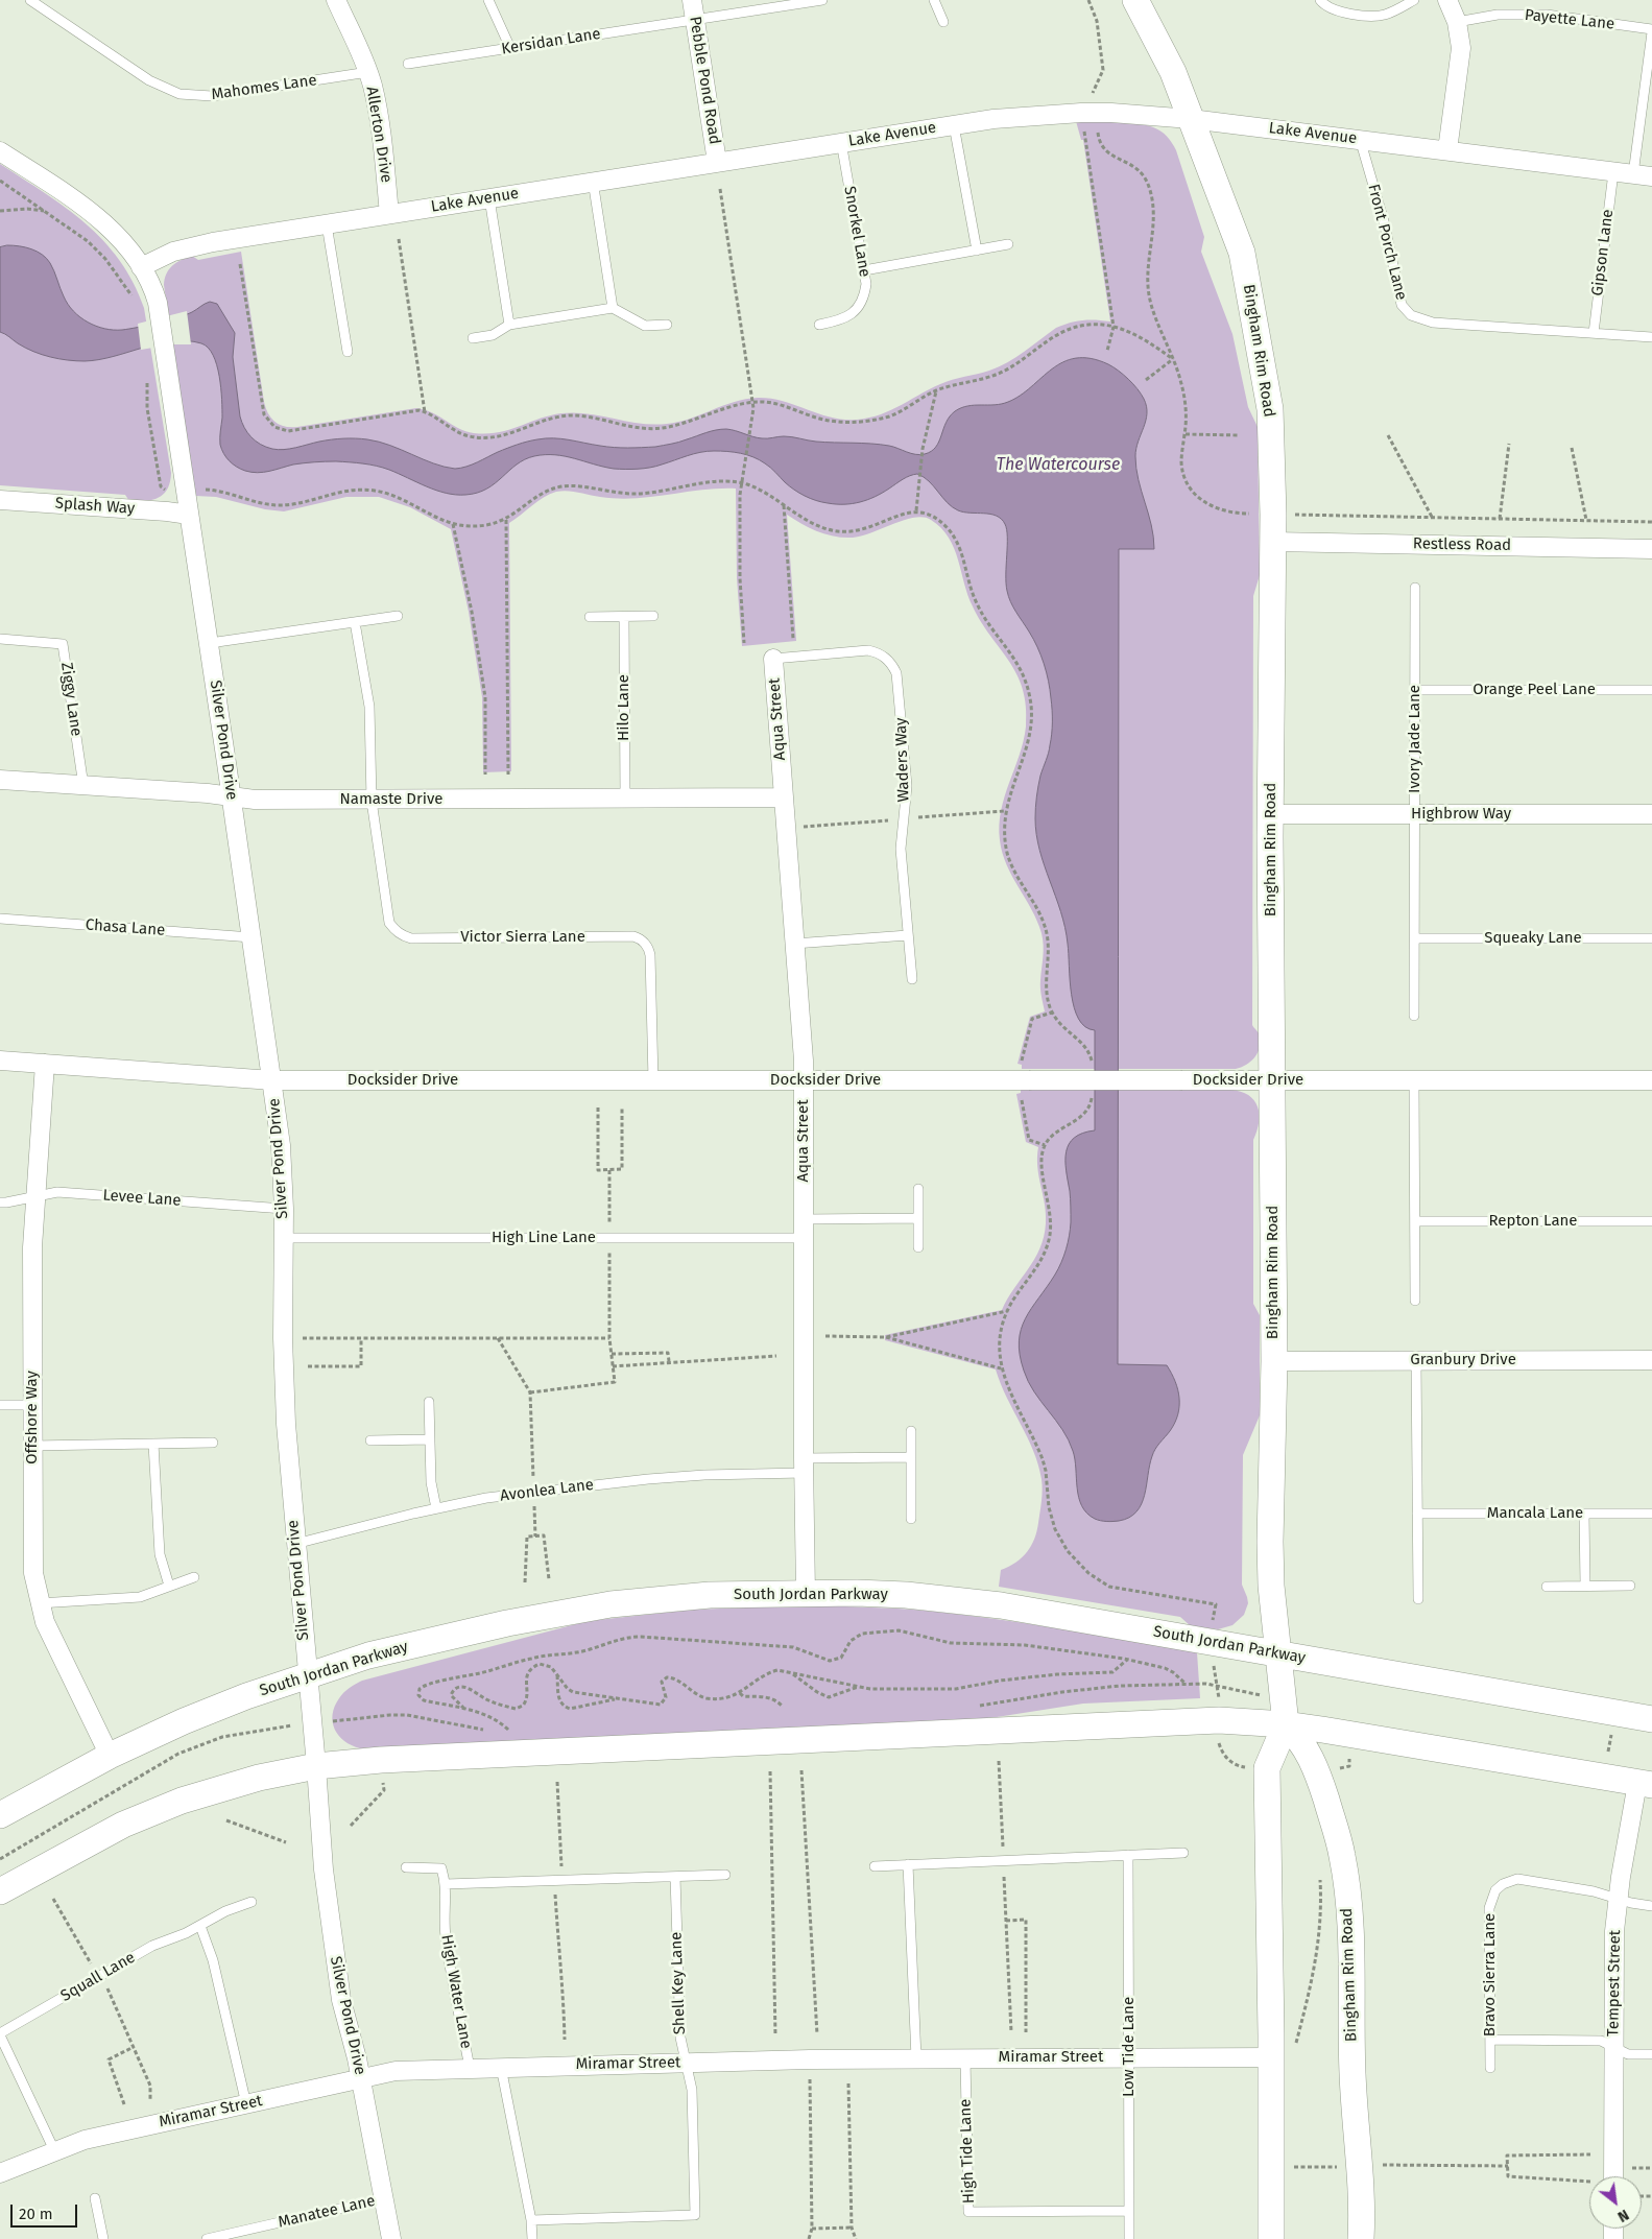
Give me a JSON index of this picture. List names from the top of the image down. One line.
{"streets":{"street":["Pebble Pond Road","Lake Avenue","Allerton Drive","Bingham Rim Road","Splash Way","Restless Road","Aqua Street","Silver Pond Drive","Namaste Drive","Highbrow Way","Docksider Drive","Granbury Drive","Offshore Way","South Jordan Parkway","Tempest Street","Miramar Street"],"lane":["Payette Lane","Kersidan Lane","Mahomes Lane","Snorkel Lane","Front Porch Lane","Gipson Lane","Orange Peel Lane","Ziggy Lane","Hilo Lane","Ivory Jade Lane","Waders Way","Chasa Lane","Victor Sierra Lane","Squeaky Lane","Levee Lane","Repton Lane","High Line Lane","Avonlea Lane","Mancala Lane","Bravo Sierra Lane","Squall Lane","Shell Key Lane","High Water Lane","Low Tide Lane","High Tide Lane","Manatee Lane"]},"crossings":[["Kersidan Lane","Pebble Pond Road"],["Pebble Pond Road","Lake Avenue"],["Mahomes Lane","Allerton Drive"],["Lake Avenue","Allerton Drive"],["Lake Avenue","Snorkel Lane"],["Lake Avenue","Front Porch Lane"],["Lake Avenue","Gipson Lane"],["Lake Avenue","Bingham Rim Road"],["Lake Avenue","Silver Pond Drive"],["Front Porch Lane","Gipson Lane"],["Bingham Rim Road","Restless Road"],["Bingham Rim Road","Highbrow Way"],["Bingham Rim Road","Docksider Drive"],["Bingham Rim Road","Granbury Drive"],["Bingham Rim Road","South Jordan Parkway"],["Splash Way","Silver Pond Drive"],["Orange Peel Lane","Ivory Jade Lane"],["Ziggy Lane","Namaste Drive"],["Hilo Lane","Namaste Drive"],["Aqua Street","Waders Way"],["Aqua Street","Namaste Drive"],["Aqua Street","Docksider Drive"],["Aqua Street","High Line Lane"],["Aqua Street","Avonlea Lane"],["Aqua Street","South Jordan Parkway"],["Ivory Jade Lane","Highbrow Way"],["Ivory Jade Lane","Squeaky Lane"],["Silver Pond Drive","Namaste Drive"],["Silver Pond Drive","Chasa Lane"],["Silver Pond Drive","Docksider Drive"],["Silver Pond Drive","Levee Lane"],["Silver Pond Drive","High Line Lane"],["Silver Pond Drive","Avonlea Lane"],["Silver Pond Drive","South Jordan Parkway"],["Silver Pond Drive","Miramar Street"],["Silver Pond Drive","Manatee Lane"],["Namaste Drive","Victor Sierra Lane"],["Victor Sierra Lane","Docksider Drive"],["Docksider Drive","Offshore Way"],["Levee Lane","Offshore Way"],["Offshore Way","South Jordan Parkway"],["Bravo Sierra Lane","Tempest Street"],["Shell Key Lane","Miramar Street"],["High Water Lane","Miramar Street"],["Low Tide Lane","Miramar Street"],["Low Tide Lane","High Tide Lane"],["Miramar Street","High Tide Lane"]],"water":["The Watercourse"],"scale_bar":"20 m","north":"bottom right"}
